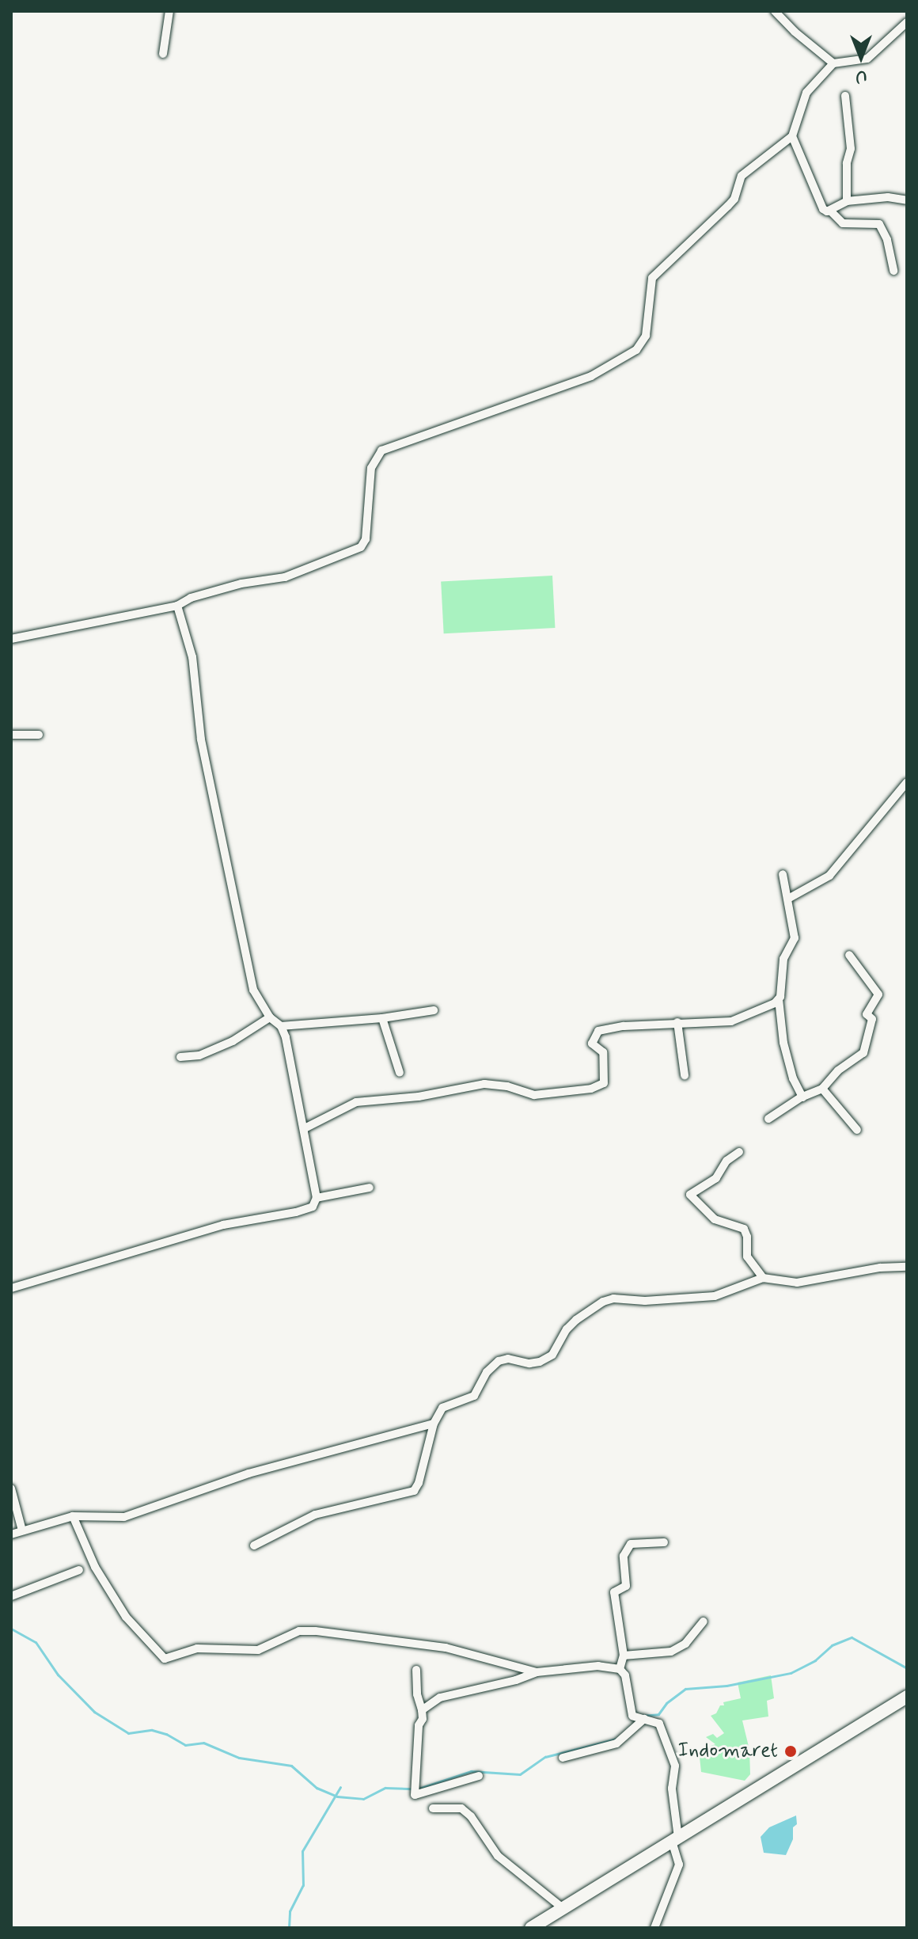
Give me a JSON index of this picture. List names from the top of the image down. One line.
{"places":["Indomaret"],"north":"bottom"}
